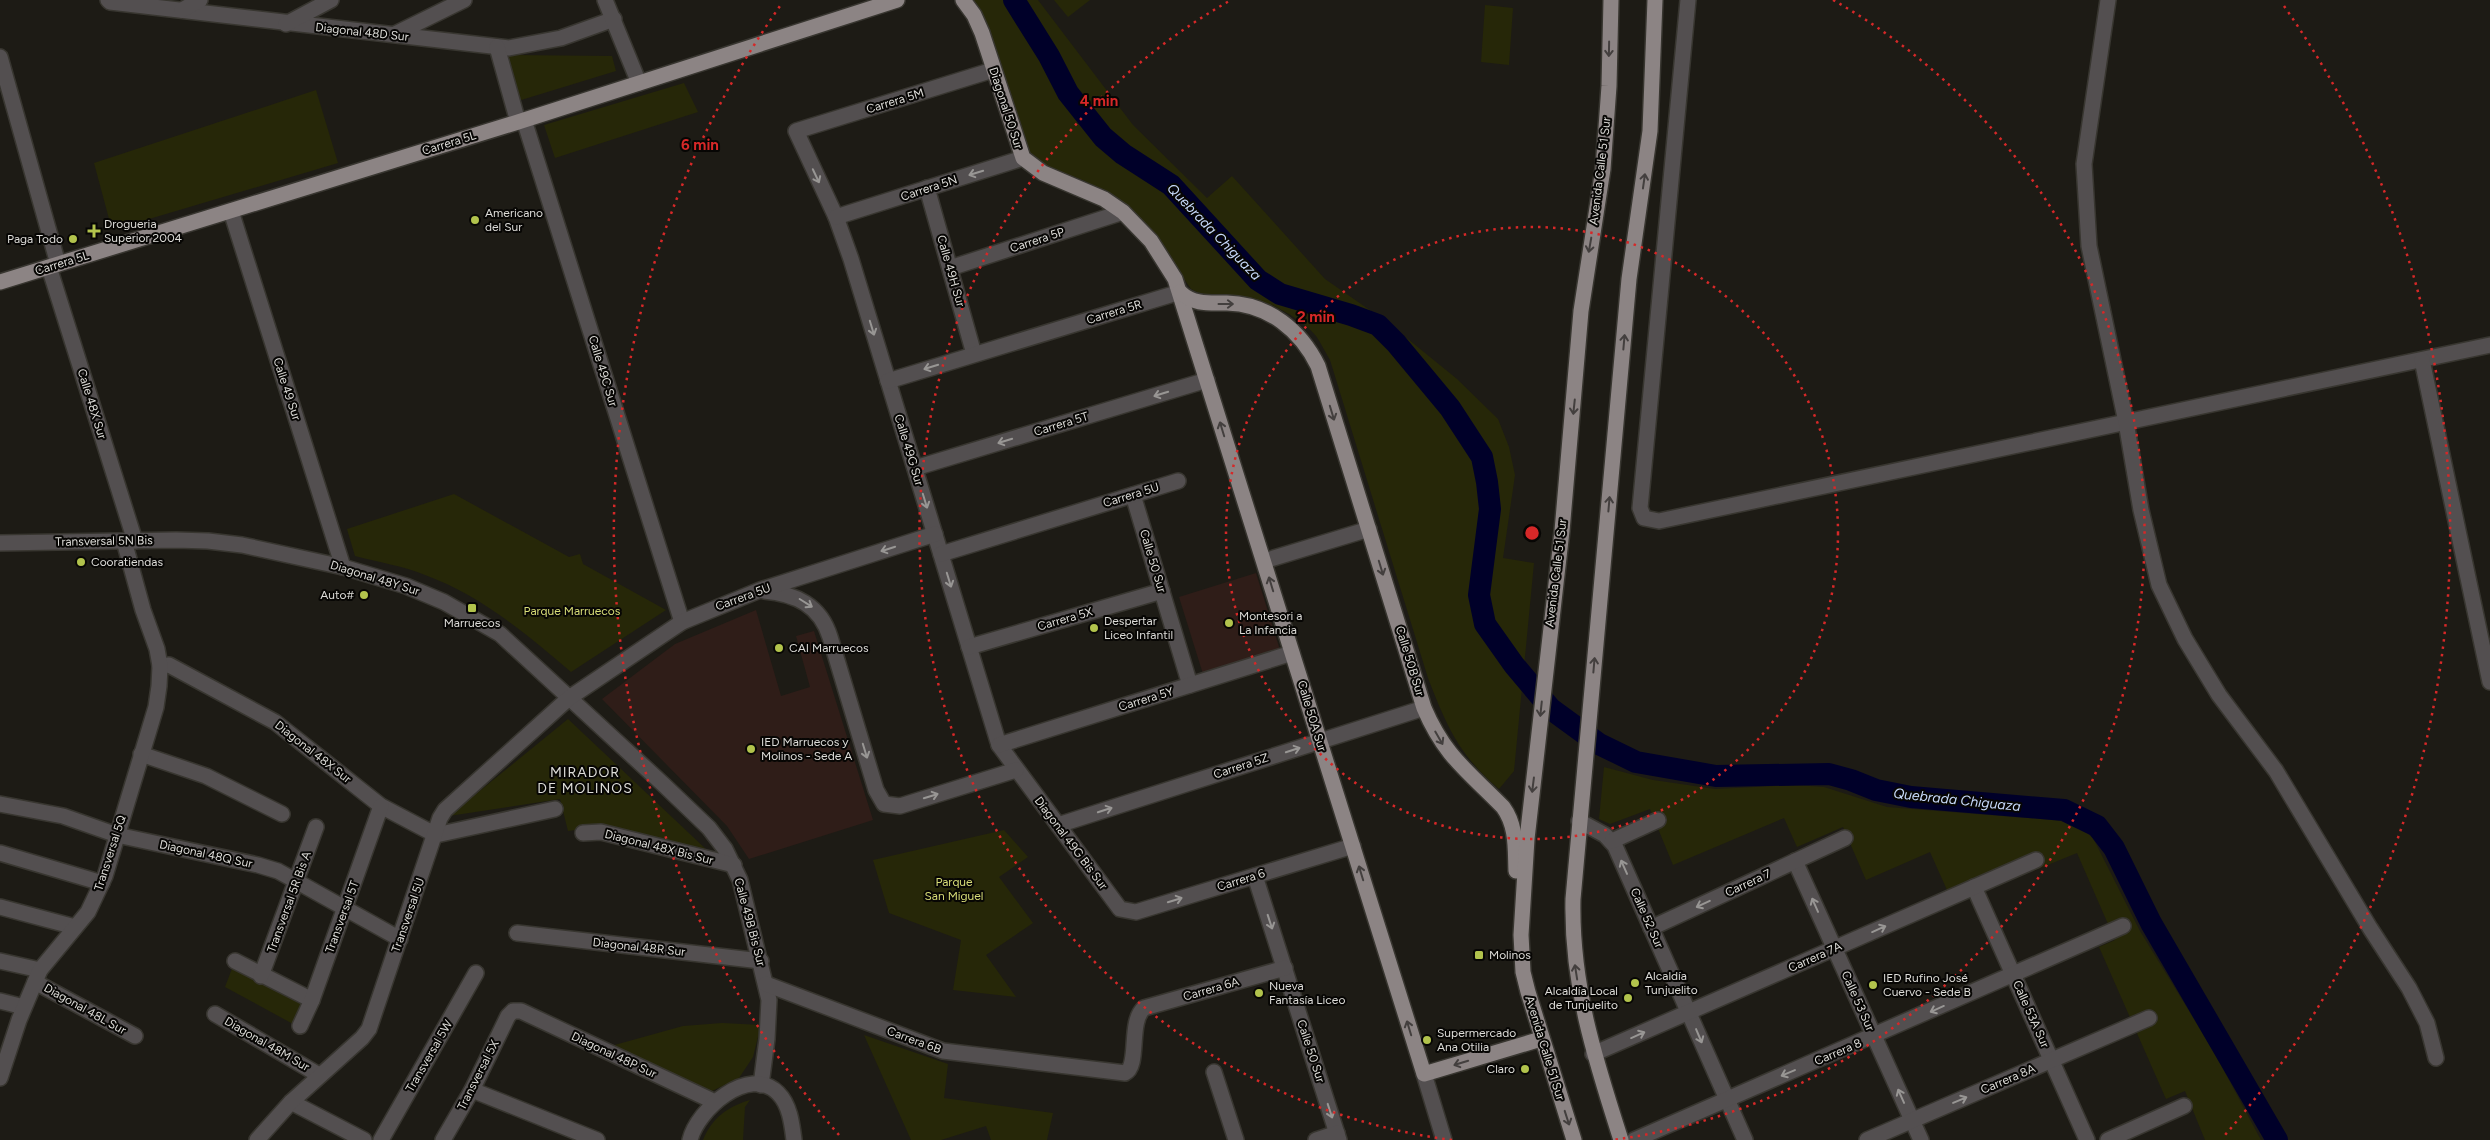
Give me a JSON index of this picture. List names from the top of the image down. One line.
{"streets":{"main road":["Diagonal 50 Sur","Carrera 5L","Avenida Calle 51 Sur","Calle 50B Sur","Calle 50A Sur"],"street":["Diagonal 48D Sur","Carrera 5M","Carrera 5N","Carrera 5P","Calle 49H Sur","Carrera 5R","Calle 49C Sur","Calle 49 Sur","Calle 48X Sur","Carrera 5T","Calle 49G Sur","Carrera 5U","Transversal 5N Bis","Calle 50 Sur","Diagonal 48Y Sur","Carrera 5X","Carrera 5Y","Diagonal 48X Sur","Carrera 5Z","Diagonal 49G Bis Sur","Diagonal 48X Bis Sur","Transversal 5Q","Diagonal 48Q Sur","Carrera 6","Carrera 7","Transversal 5R Bis A","Transversal 5U","Transversal 5T","Calle 52 Sur","Calle 49B Bis Sur","Diagonal 48R Sur","Carrera 7A","Carrera 6A","Calle 53 Sur","Diagonal 48L Sur","Calle 53A Sur","Carrera 6B","Diagonal 48M Sur","Carrera 8","Diagonal 48P Sur","Transversal 5W","Transversal 5X","Carrera 8A"]},"crossings":[["Diagonal 48D Sur","Calle 49C Sur"],["Carrera 5M","Diagonal 50 Sur"],["Carrera 5M","Calle 49G Sur"],["Diagonal 50 Sur","Carrera 5N"],["Diagonal 50 Sur","Carrera 5P"],["Diagonal 50 Sur","Carrera 5R"],["Diagonal 50 Sur","Calle 50B Sur"],["Diagonal 50 Sur","Calle 50A Sur"],["Carrera 5L","Calle 49C Sur"],["Carrera 5L","Calle 49 Sur"],["Carrera 5L","Calle 48X Sur"],["Avenida Calle 51 Sur","Calle 50B Sur"],["Carrera 5N","Calle 49H Sur"],["Carrera 5N","Calle 49G Sur"],["Carrera 5P","Calle 49H Sur"],["Calle 49H Sur","Carrera 5R"],["Carrera 5R","Calle 49G Sur"],["Carrera 5R","Calle 50B Sur"],["Carrera 5R","Calle 50A Sur"],["Calle 49C Sur","Carrera 5U"],["Calle 49 Sur","Diagonal 48Y Sur"],["Calle 48X Sur","Transversal 5N Bis"],["Calle 48X Sur","Diagonal 48X Sur"],["Calle 48X Sur","Transversal 5Q"],["Carrera 5T","Calle 49G Sur"],["Carrera 5T","Calle 50A Sur"],["Calle 49G Sur","Carrera 5U"],["Calle 49G Sur","Carrera 5X"],["Calle 49G Sur","Carrera 5Y"],["Calle 49G Sur","Diagonal 49G Bis Sur"],["Carrera 5U","Calle 50 Sur"],["Carrera 5U","Diagonal 48Y Sur"],["Carrera 5U","Transversal 5U"],["Carrera 5U","Calle 49B Bis Sur"],["Transversal 5N Bis","Diagonal 48Y Sur"],["Calle 50 Sur","Carrera 5X"],["Calle 50 Sur","Carrera 5Y"],["Calle 50 Sur","Carrera 6"],["Calle 50 Sur","Carrera 6A"],["Diagonal 48Y Sur","Transversal 5U"],["Diagonal 48Y Sur","Calle 49B Bis Sur"],["Calle 50B Sur","Calle 50A Sur"],["Calle 50B Sur","Carrera 5Z"],["Carrera 5Y","Calle 50A Sur"],["Calle 50A Sur","Carrera 5Z"],["Calle 50A Sur","Carrera 6"],["Diagonal 48X Sur","Transversal 5Q"],["Diagonal 48X Sur","Transversal 5U"],["Diagonal 48X Sur","Transversal 5T"],["Carrera 5Z","Diagonal 49G Bis Sur"],["Diagonal 49G Bis Sur","Carrera 6"],["Diagonal 48X Bis Sur","Calle 49B Bis Sur"],["Transversal 5Q","Diagonal 48Q Sur"],["Transversal 5Q","Diagonal 48L Sur"],["Diagonal 48Q Sur","Transversal 5R Bis A"],["Diagonal 48Q Sur","Transversal 5U"],["Diagonal 48Q Sur","Transversal 5T"],["Carrera 7","Calle 52 Sur"],["Carrera 7","Calle 53 Sur"],["Transversal 5U","Calle 49B Bis Sur"],["Transversal 5U","Diagonal 48M Sur"],["Calle 52 Sur","Carrera 7A"],["Calle 52 Sur","Carrera 8"],["Calle 49B Bis Sur","Diagonal 48R Sur"],["Calle 49B Bis Sur","Carrera 6B"],["Carrera 7A","Calle 53 Sur"],["Carrera 7A","Calle 53A Sur"],["Carrera 6A","Carrera 6B"],["Calle 53 Sur","Carrera 8"],["Calle 53 Sur","Carrera 8A"],["Calle 53A Sur","Carrera 8"],["Calle 53A Sur","Carrera 8A"],["Diagonal 48P Sur","Transversal 5X"]],"one_way":["Carrera 5N","Carrera 5T","Calle 49G Sur","Calle 50 Sur","Calle 50B Sur","Calle 50A Sur","Carrera 5Z","Carrera 6","Carrera 7A","Calle 53 Sur","Carrera 8","Carrera 8A"],"districts":["MIRADOR DE MOLINOS"],"water":["Quebrada Chiguaza"],"parks":["Parque Marruecos","Parque San Miguel"],"places":{"other":["Americano del Sur","Paga Todo","Cooratiendas","Auto#","Montesori a La Infancia","Despertar Liceo Infantil","CAI Marruecos","IED Marruecos y Molinos - Sede A","Alcaldía Tunjuelito","IED Rufino José Cuervo - Sede B","Nueva Fantasía Liceo","Alcaldía Local de Tunjuelito","Supermercado Ana Otilia","Claro"],"health":["Drogueria Superior 2004"],"transit":["Marruecos","Molinos"]},"rings":["4 min","6 min","2 min"]}
